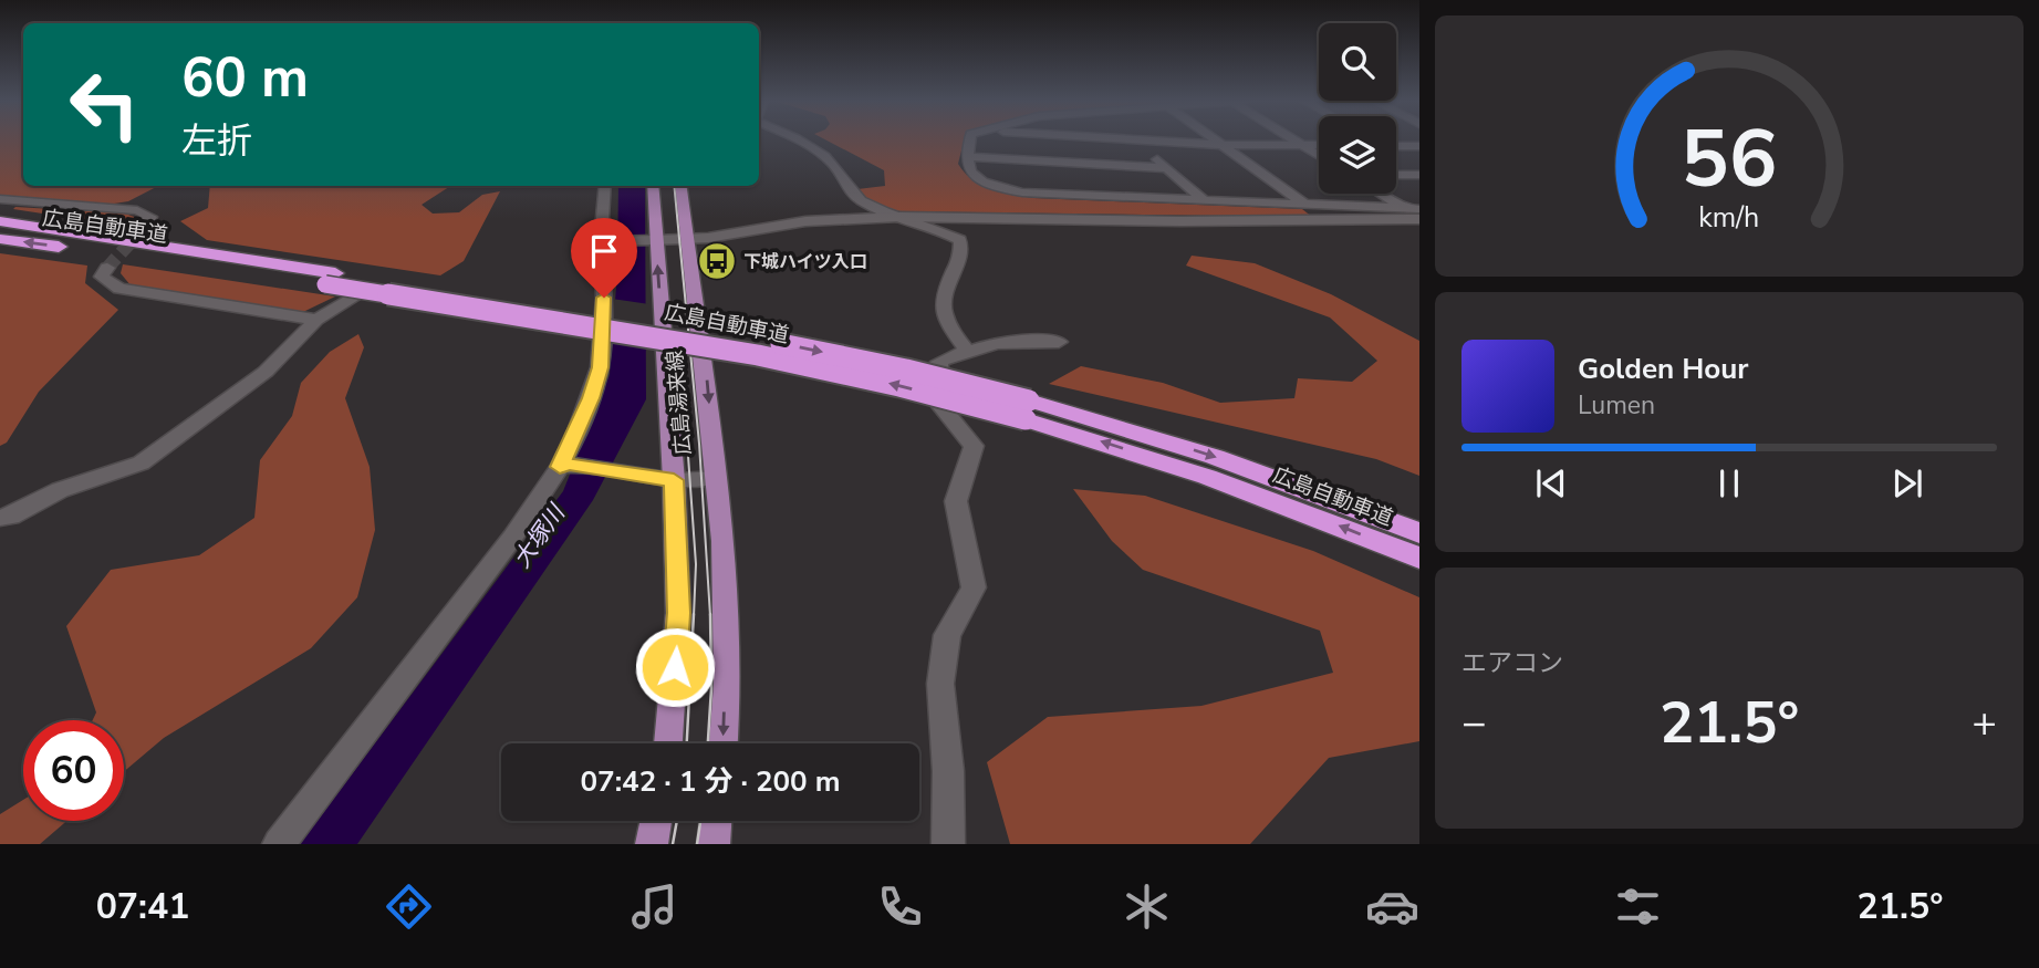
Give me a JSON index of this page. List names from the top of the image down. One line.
{"streets":{"highway":["広島自動車道"],"main road":["広島湯来線"]},"water":["大塚川"],"places":{"bus stop":["下城ハイツ入口"]},"page":{"turn":["60 m","左折"],"song":["Golden Hour","Lumen"],"tile":"エアコン","heat":["−","21.5°","+"],"limit":"60","trip":"07:42 · 1 分 · 200 m","tabs":["07:41","21.5°"],"gauge":["56","km/h"]}}
